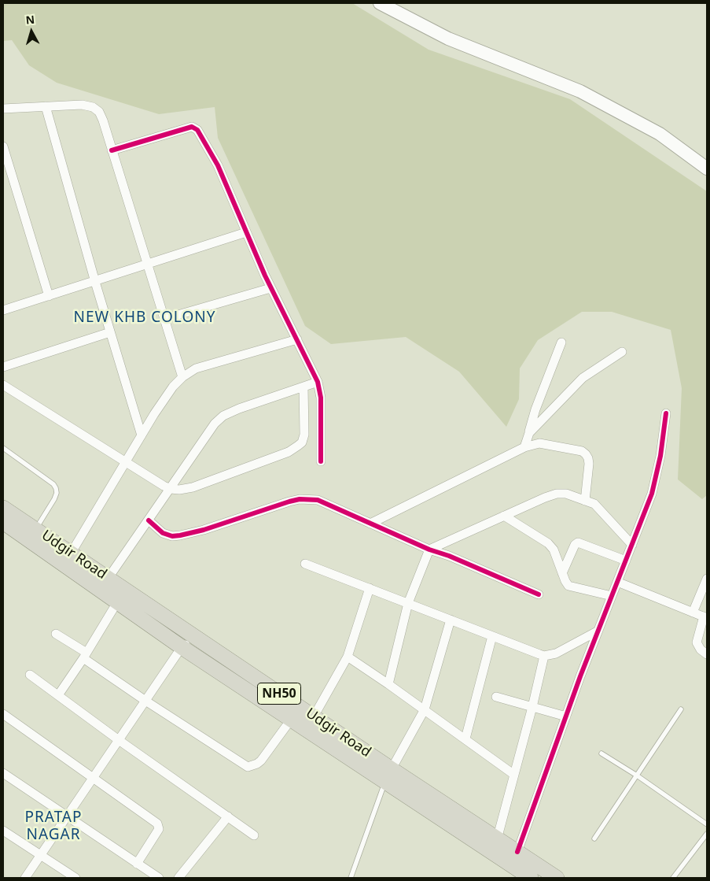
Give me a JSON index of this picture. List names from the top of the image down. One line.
{"streets":{"highway":["Udgir Road","NH50"]},"districts":["NEW KHB COLONY","PRATAP NAGAR"],"north":"top"}
